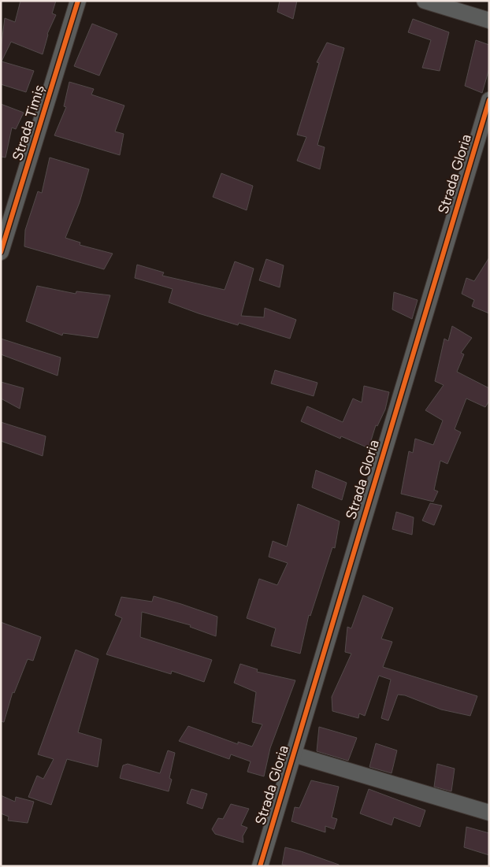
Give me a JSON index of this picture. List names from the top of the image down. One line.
{"streets":{"street":["Strada Timiș","Strada Gloria"]}}
